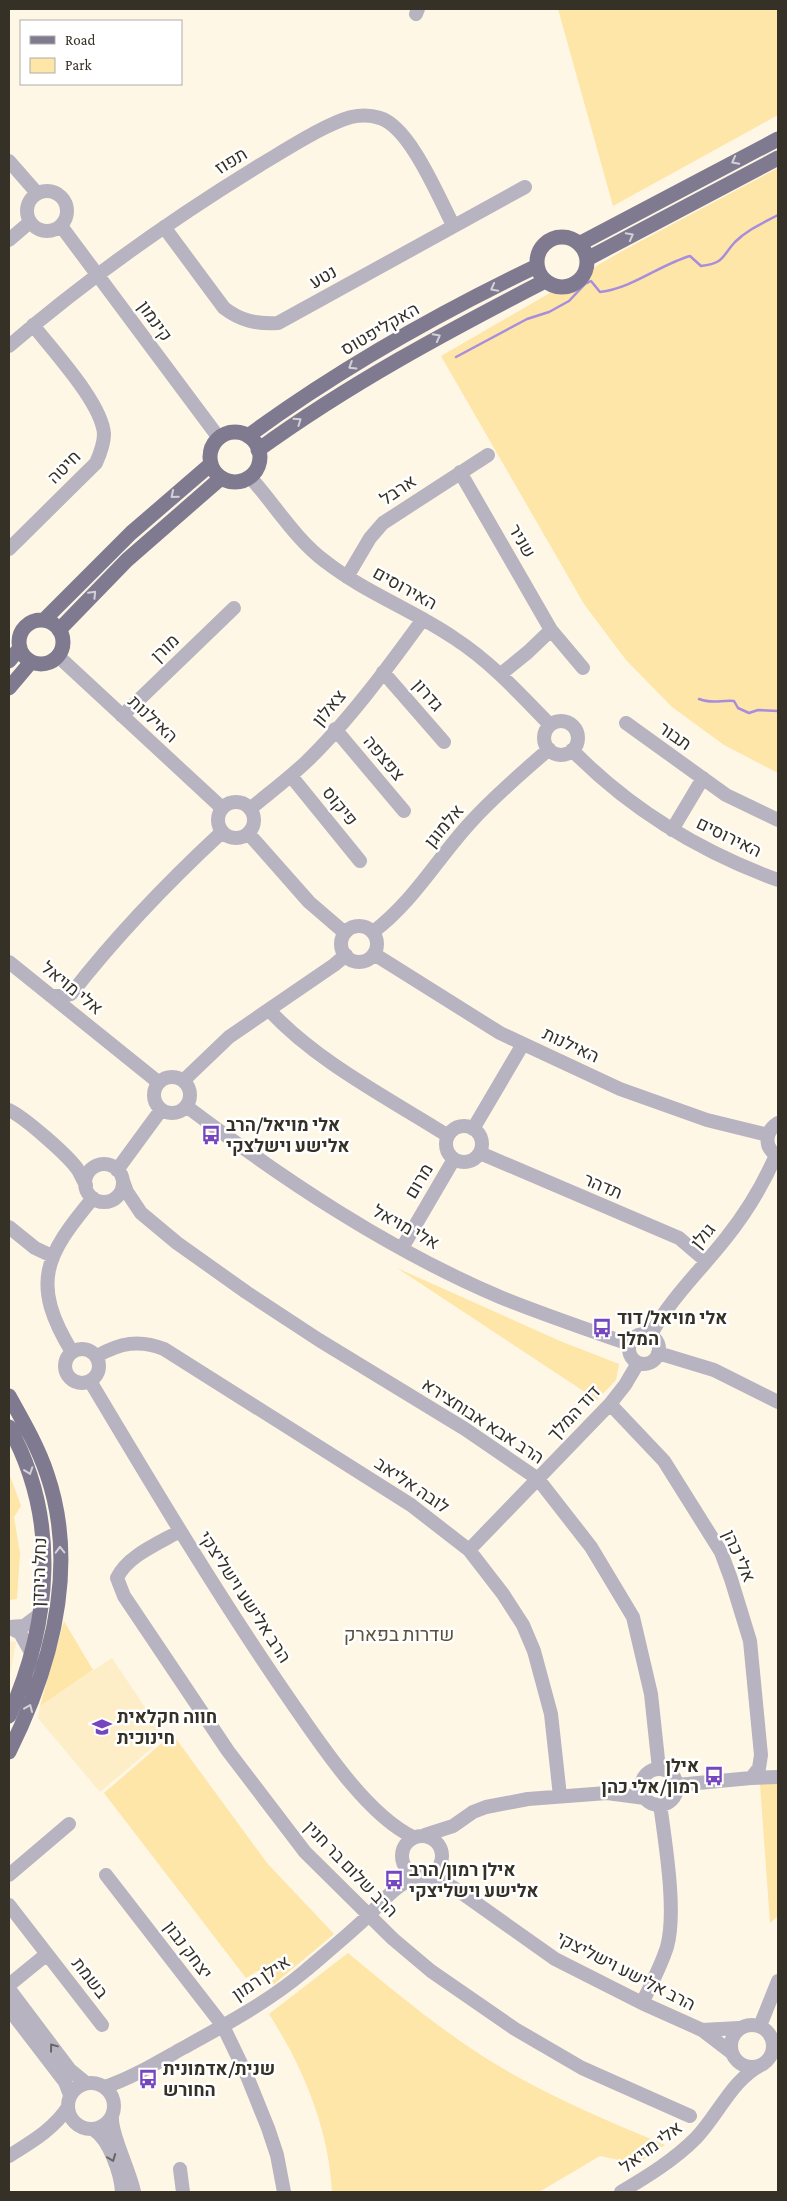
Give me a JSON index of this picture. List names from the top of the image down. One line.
{"streets":{"main road":["האקליפטוס","נחל הירדן"],"street":["תפוז","נטע","קינמון","חיטה","ארבל","שניר","האירוסים","מורן","גדרון","צאלון","האילנות","תבור","צפצפה","פיקוס","אלמוגן","אלי מויאל","מרום","תדהר","גולן","דוד המלך","הרב אבא אבוחצירא","לובה אליאב","אלי כהן","הרב אלישע וישליצקי","הרב שלום בר חנין","יצחק נבון","בשמת","אילן רמון"]},"crossings":[["תפוז","נטע"],["תפוז","קינמון"],["תפוז","חיטה"],["קינמון","האקליפטוס"],["קינמון","האירוסים"],["האקליפטוס","האירוסים"],["ארבל","שניר"],["ארבל","האירוסים"],["האירוסים","צאלון"],["האירוסים","אלמוגן"],["מורן","האילנות"],["גדרון","צאלון"],["צאלון","האילנות"],["צאלון","צפצפה"],["צאלון","פיקוס"],["האילנות","אלמוגן"],["אלי מויאל","מרום"],["אלי מויאל","גולן"],["אלי מויאל","דוד המלך"],["אלי מויאל","הרב אלישע וישליצקי"],["מרום","תדהר"],["תדהר","גולן"],["גולן","דוד המלך"],["דוד המלך","הרב אבא אבוחצירא"],["דוד המלך","לובה אליאב"],["דוד המלך","אלי כהן"],["לובה אליאב","הרב אלישע וישליצקי"],["הרב אלישע וישליצקי","הרב שלום בר חנין"],["הרב אלישע וישליצקי","אילן רמון"],["הרב שלום בר חנין","אילן רמון"],["יצחק נבון","אילן רמון"]],"districts":["שדרות בפארק"],"places":{"bus stop":["אלי מויאל/הרב אלישע וישלצקי","אלי מויאל/דוד המלך","אילן רמון/אלי כהן","אילן רמון/הרב אלישע וישליצקי","שנית/אדמונית החורש"],"school or university":["חווה חקלאית חינוכית"]},"legend":["Road","Park"]}
